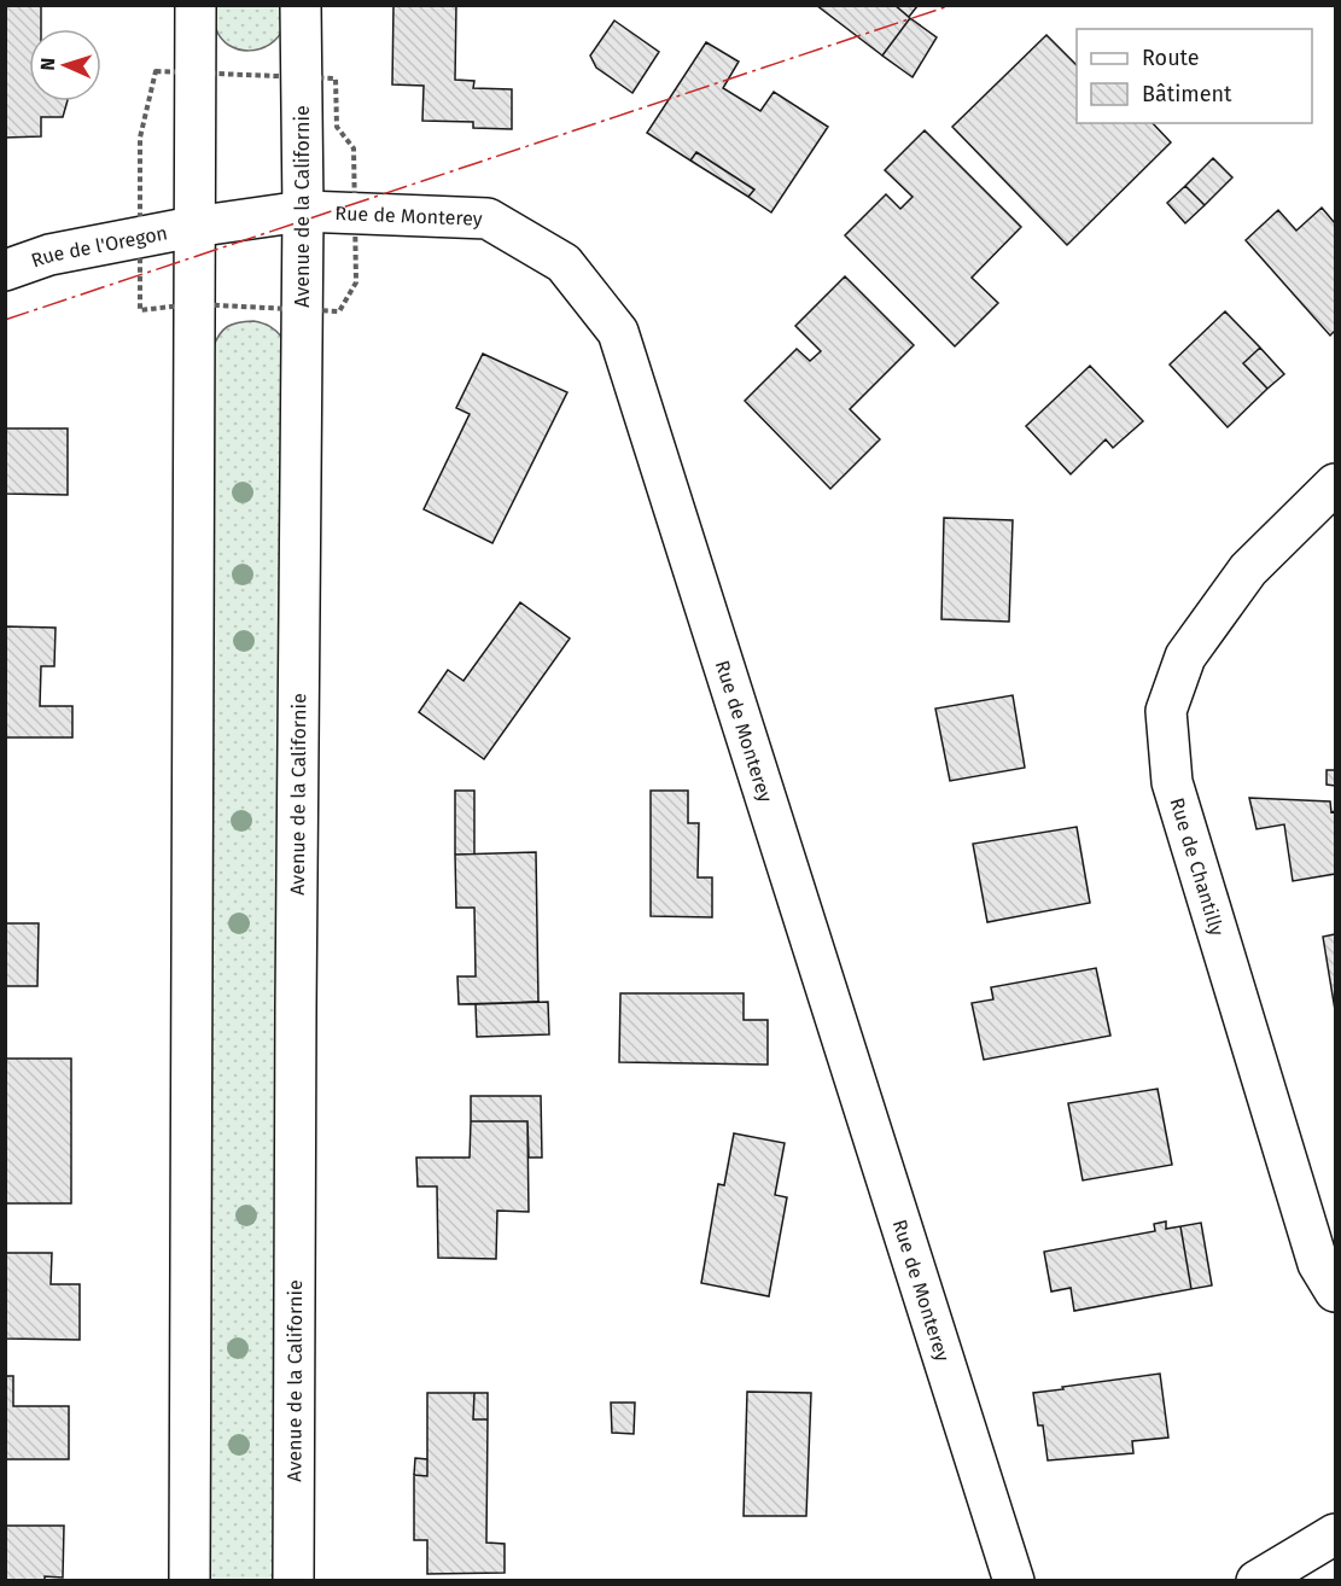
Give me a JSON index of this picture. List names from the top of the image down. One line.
{"streets":{"street":["Avenue de la Californie","Rue de Monterey","Rue de l'Oregon","Rue de Chantilly"]},"crossings":[["Avenue de la Californie","Rue de Monterey"],["Rue de Monterey","Rue de l'Oregon"]],"legend":["Route","Bâtiment"],"north":"left"}
